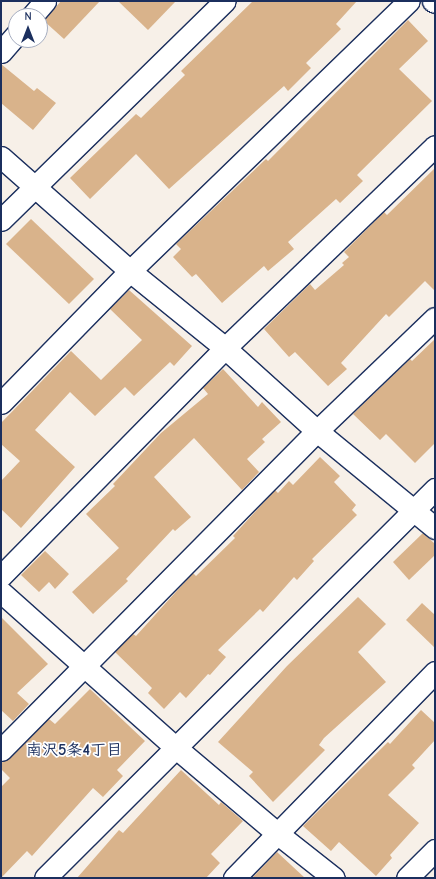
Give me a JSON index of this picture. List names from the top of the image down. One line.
{"districts":["南沢5条4丁目"],"north":"top"}
